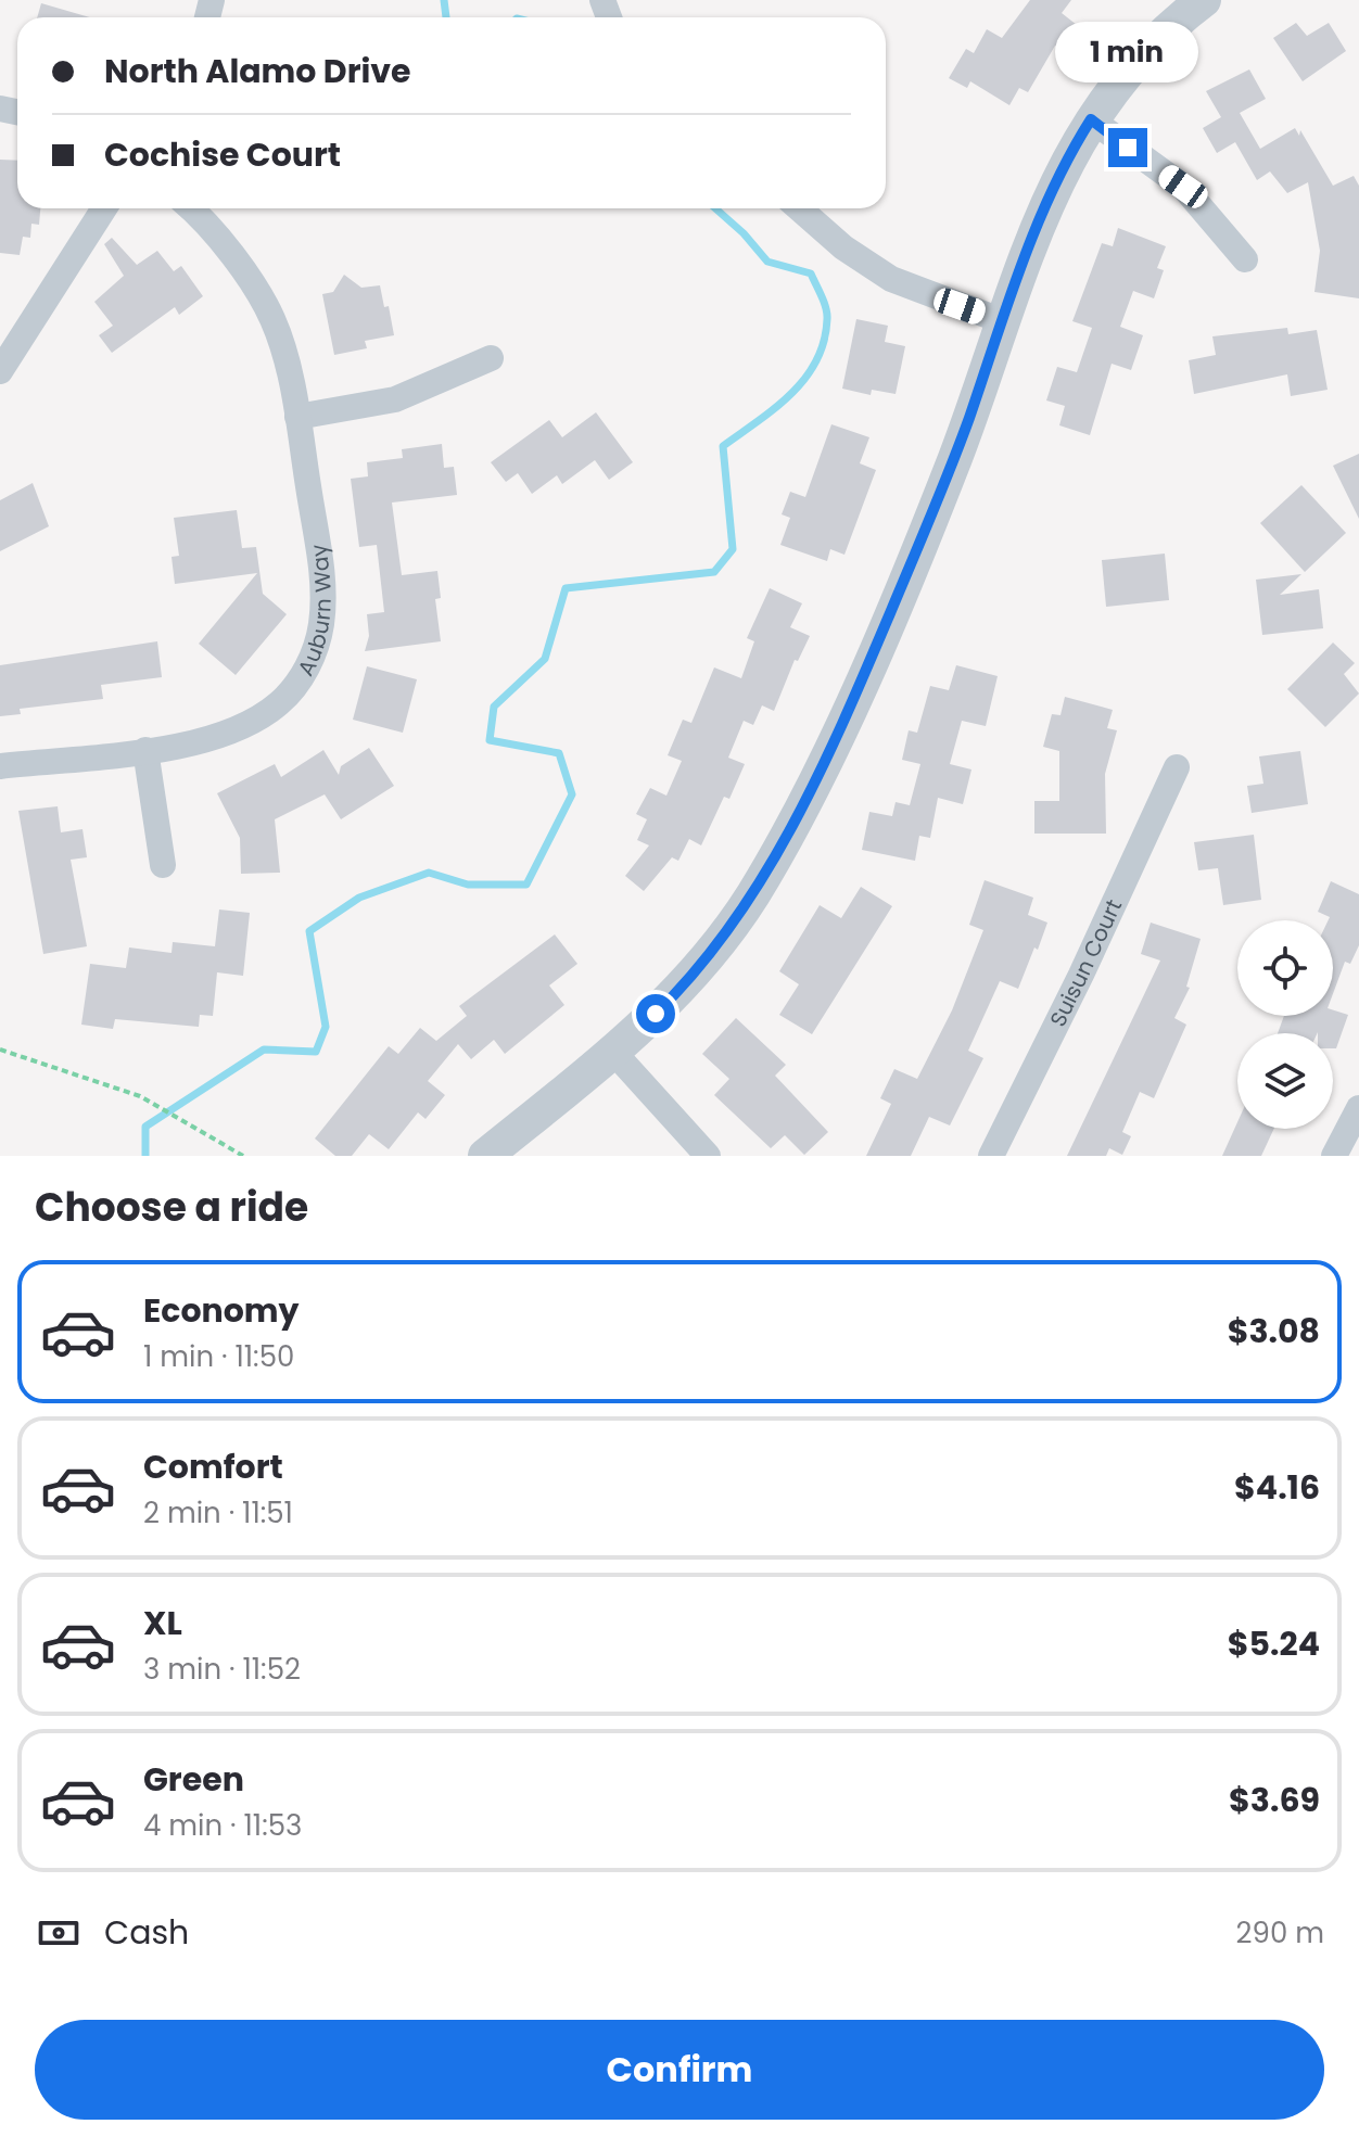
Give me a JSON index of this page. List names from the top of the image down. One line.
{"streets":{"street":["Auburn Way","Suisun Court"]},"page":{"banner":["North Alamo Drive","Cochise Court"],"bubble":"1 min","heading":"Choose a ride","list":[{"name":"Economy","note":"1 min · 11:50","value":"$3.08"},{"name":"Comfort","note":"2 min · 11:51","value":"$4.16"},{"name":"XL","note":"3 min · 11:52","value":"$5.24"},{"name":"Green","note":"4 min · 11:53","value":"$3.69"}],"pay":["Cash","290 m"],"buttons":"Confirm"}}
